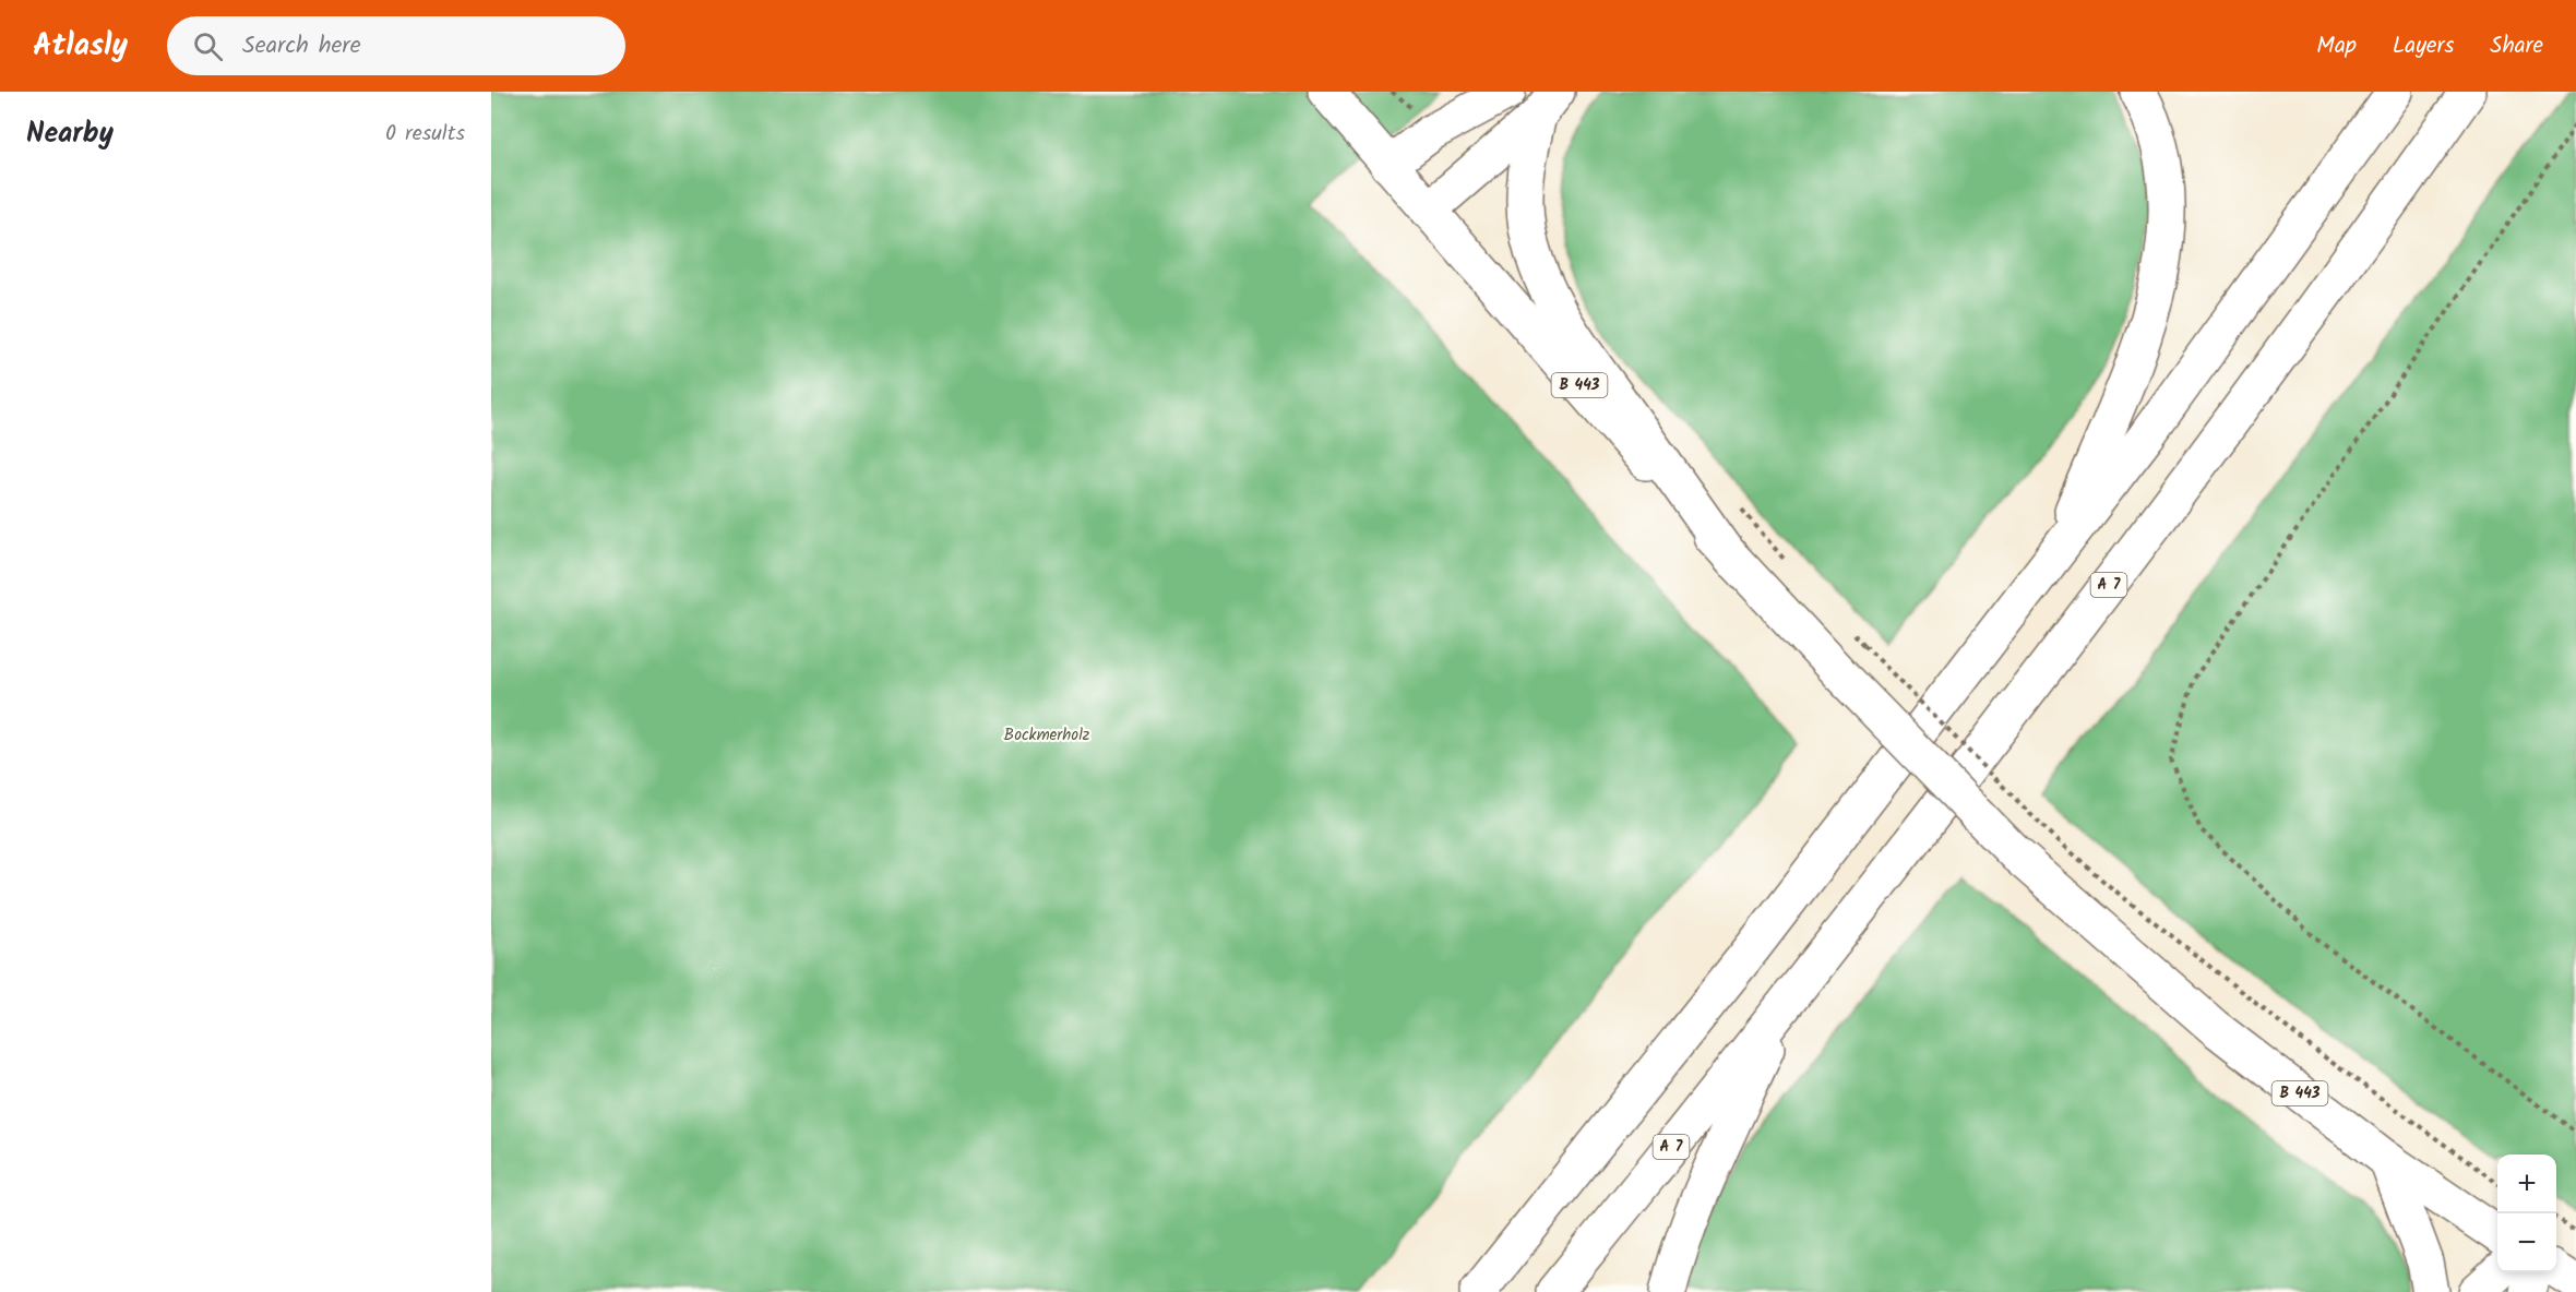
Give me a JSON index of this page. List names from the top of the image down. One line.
{"streets":{"main road":["B 443","A 7"]},"parks":["Bockmerholz"],"page":{"header":"Atlasly","search":"Search here","nav":["Map","Layers","Share"],"heading":["Nearby","0 results"],"map_buttons":["+","−"]}}
